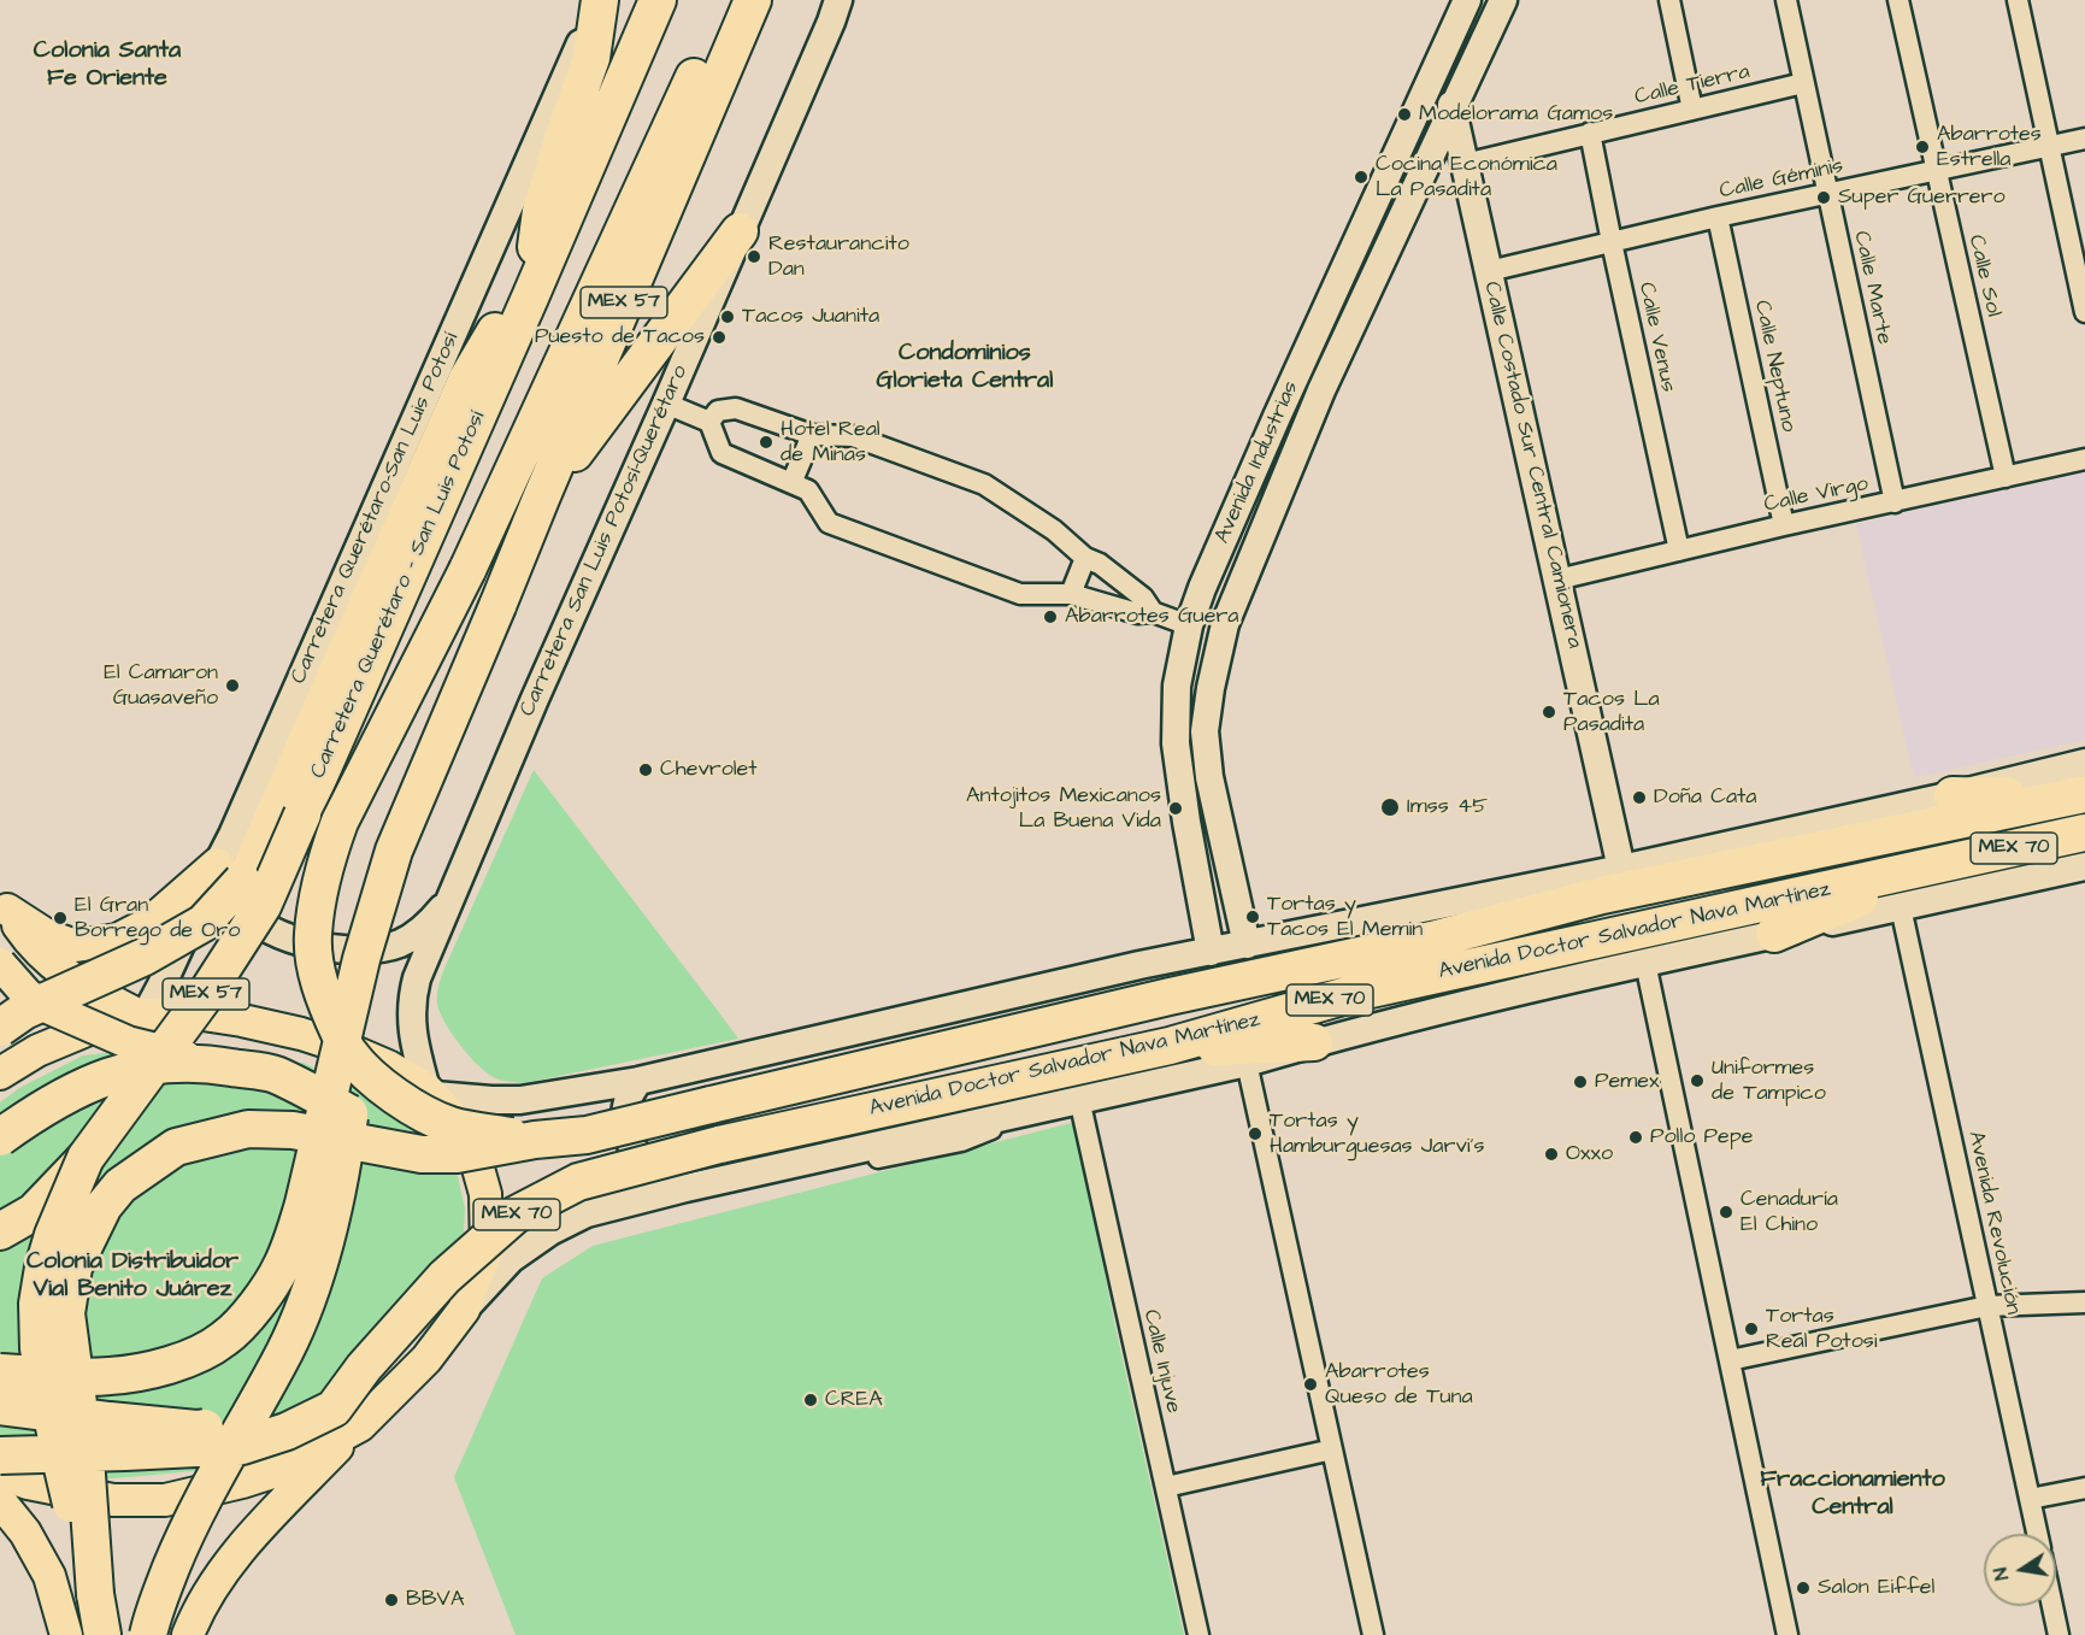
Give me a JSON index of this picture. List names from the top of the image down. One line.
{"streets":{"highway":["MEX 57","Carretera Querétaro - San Luis Potosí","MEX 70","Avenida Doctor Salvador Nava Martínez"],"main road":["Avenida Industrias","Calle Costado Sur Central Camionera","Carretera Querétaro-San Luis Potosí","Carretera San Luis Potosí-Querétaro"],"street":["Calle Tierra","Calle Géminis","Calle Sol","Calle Marte","Calle Venus","Calle Neptuno","Calle Virgo","Avenida Revolución","Calle Injuve"]},"crossings":[["Calle Tierra","Calle Marte"],["Calle Tierra","Calle Venus"],["Calle Tierra","Calle Costado Sur Central Camionera"],["Calle Géminis","Calle Sol"],["Calle Géminis","Calle Marte"],["Calle Géminis","Calle Venus"],["Calle Géminis","Calle Neptuno"],["Calle Géminis","Calle Costado Sur Central Camionera"],["Calle Sol","Calle Virgo"],["Calle Marte","Calle Virgo"],["Calle Venus","Calle Virgo"],["Calle Neptuno","Calle Virgo"],["Avenida Industrias","Calle Costado Sur Central Camionera"],["Calle Costado Sur Central Camionera","Calle Virgo"],["Avenida Doctor Salvador Nava Martínez","Avenida Revolución"],["Avenida Doctor Salvador Nava Martínez","Calle Injuve"]],"districts":["Colonia Santa Fe Oriente","Condominios Glorieta Central","Colonia Distribuidor Vial Benito Juárez","Fraccionamiento Central"],"places":["Modelorama Gamos","Abarrotes Estrella","Cocina Económica La Pasadita","Super Guerrero","Restaurancito Dan","Tacos Juanita","Puesto de Tacos","Hotel Real de Minas","Abarrotes Guera","El Camaron Guasaveño","Tacos La Pasadita","Chevrolet","Doña Cata","Imss 45","Antojitos Mexicanos La Buena Vida","Tortas y Tacos El Memin","El Gran Borrego de Oro","Uniformes de Tampico","Pemex","Tortas y Hamburguesas Jarvi's","Pollo Pepe","Oxxo","Cenaduría El Chino","Tortas Real Potosi","Abarrotes Queso de Tuna","CREA","Salon Eiffel","BBVA"],"north":"left"}
